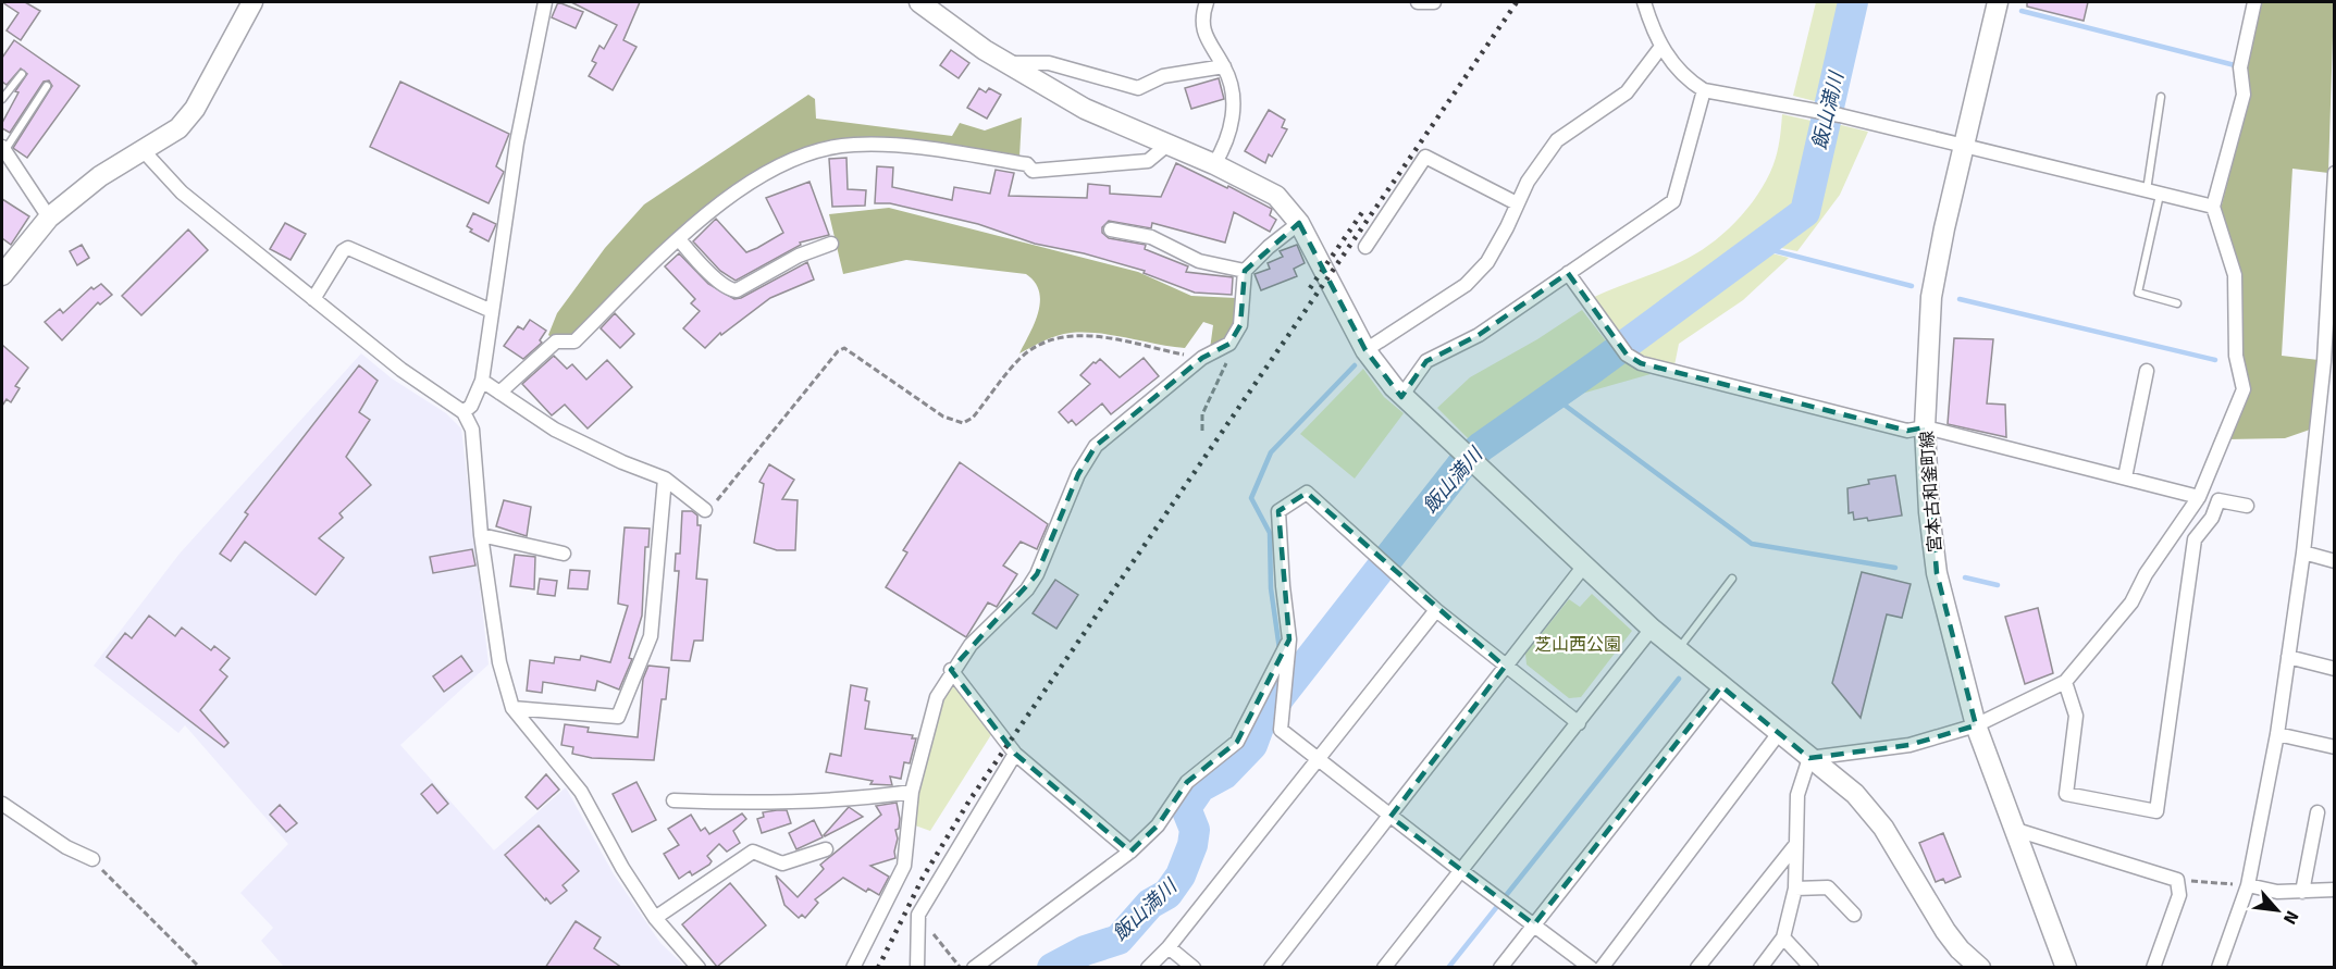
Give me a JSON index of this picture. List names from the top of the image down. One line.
{"streets":{"street":["宮本古和釜町線"]},"water":["飯山満川"],"parks":["芝山西公園"],"north":"bottom right"}
